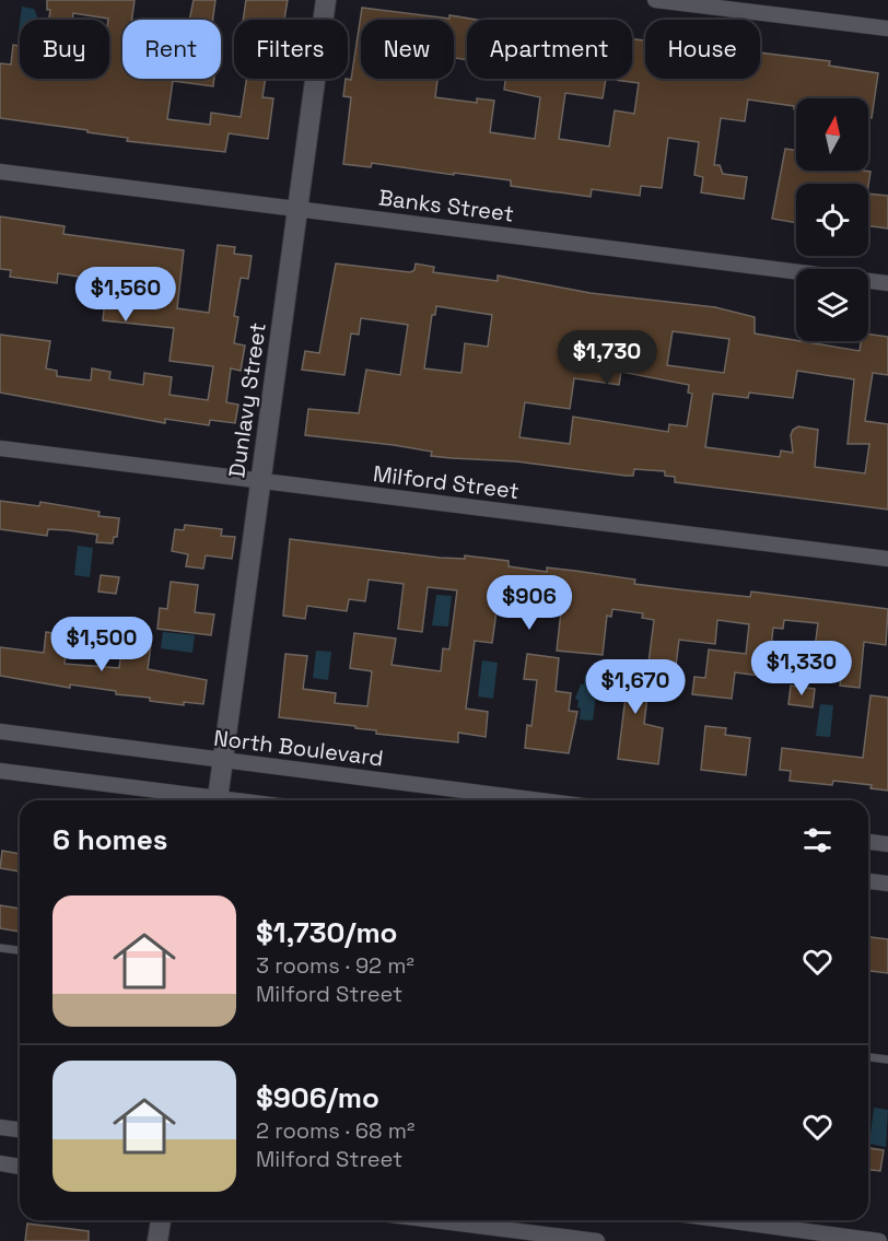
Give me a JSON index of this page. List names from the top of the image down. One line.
{"streets":{"street":["Banks Street","Dunlavy Street","Milford Street","North Boulevard"]},"crossings":[["Banks Street","Dunlavy Street"],["Dunlavy Street","Milford Street"],["Dunlavy Street","North Boulevard"]],"north":"top","page":{"chip":["Buy","Rent","Filters","New","Apartment","House"],"price":["$1,560","$1,730","$906","$1,500","$1,330","$1,670"],"heading":"6 homes","list":[{"name":"$1,730/mo","note":"3 rooms · 92 m² · Milford Street"},{"name":"$906/mo","note":"2 rooms · 68 m² · Milford Street"}]}}
